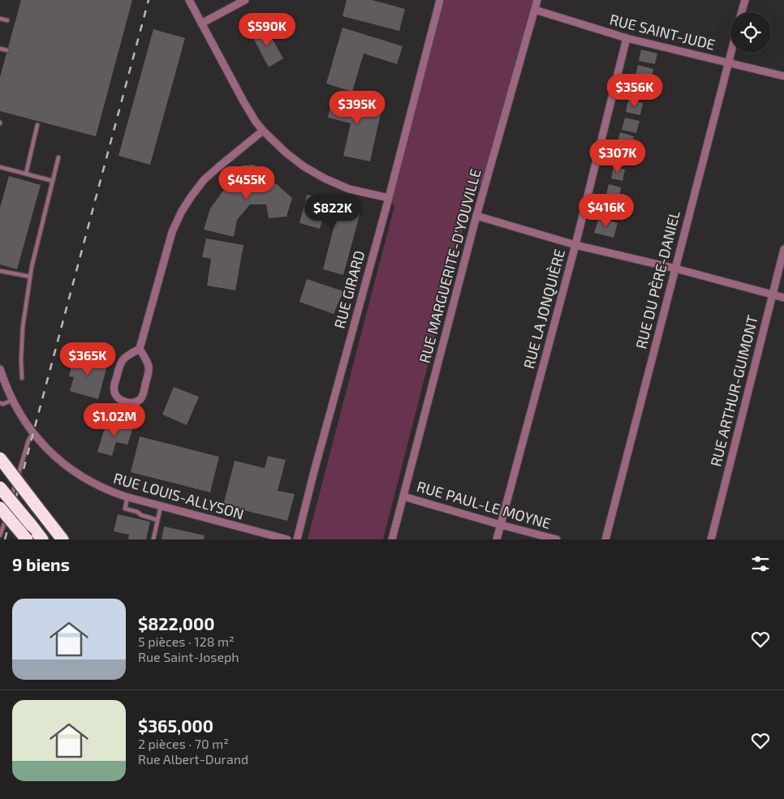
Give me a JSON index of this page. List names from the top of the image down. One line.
{"streets":{"street":["RUE SAINT-JUDE","RUE MARGUERITE-D'YOUVILLE","RUE DU PÈRE-DANIEL","RUE GIRARD","RUE LA JONQUIÈRE","RUE ARTHUR-GUIMONT","RUE LOUIS-ALLYSON","RUE PAUL-LE MOYNE"]},"crossings":[["RUE SAINT-JUDE","RUE MARGUERITE-D'YOUVILLE"],["RUE SAINT-JUDE","RUE DU PÈRE-DANIEL"],["RUE SAINT-JUDE","RUE LA JONQUIÈRE"],["RUE MARGUERITE-D'YOUVILLE","RUE PAUL-LE MOYNE"],["RUE LA JONQUIÈRE","RUE PAUL-LE MOYNE"]],"page":{"price":["$590K","$356K","$395K","$307K","$455K","$416K","$822K","$365K","$1.02M"],"heading":"9 biens","list":[{"name":"$822,000","note":"5 pièces · 128 m² · Rue Saint-Joseph"},{"name":"$365,000","note":"2 pièces · 70 m² · Rue Albert-Durand"}]}}
